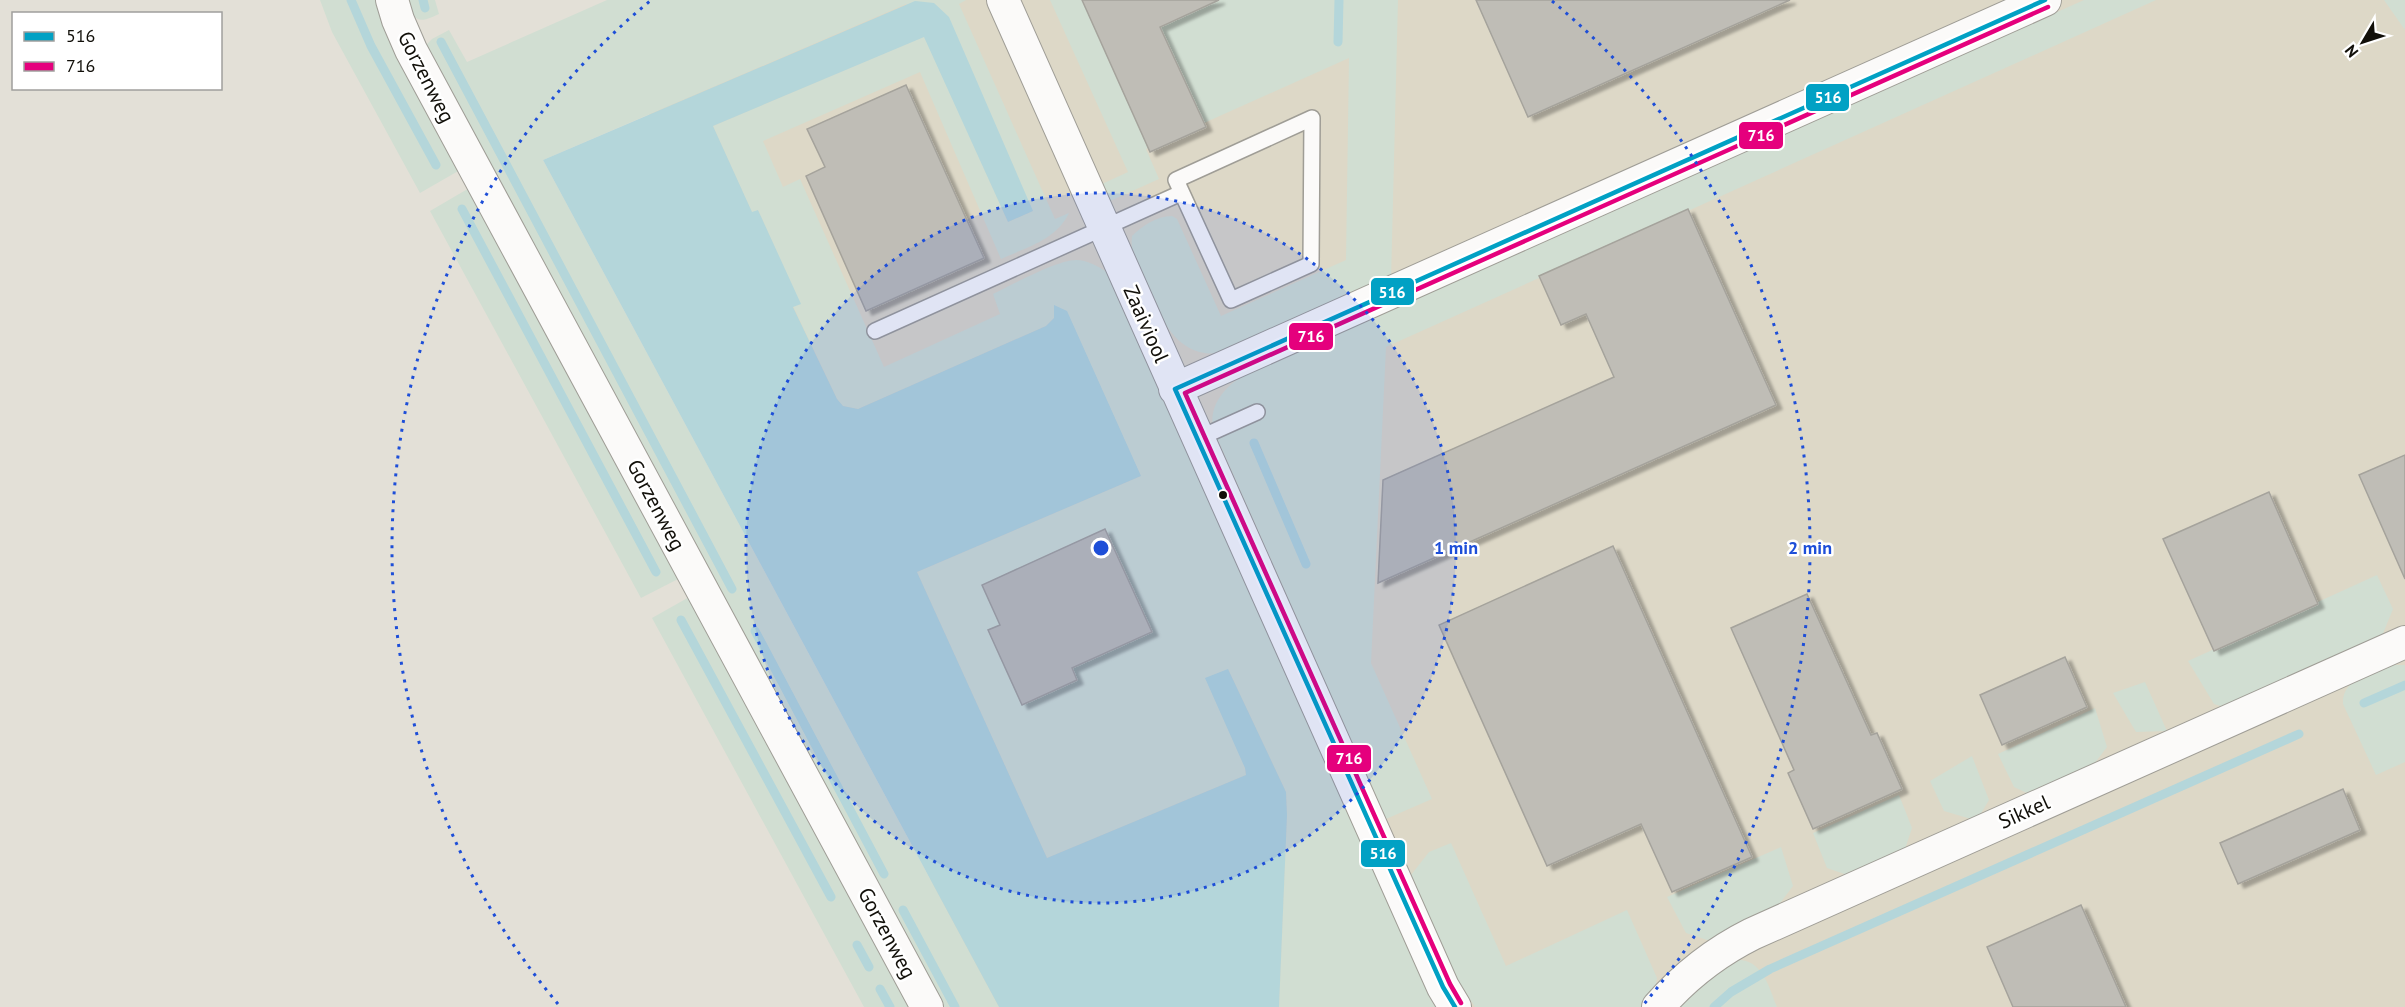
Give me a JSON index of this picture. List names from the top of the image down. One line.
{"streets":{"street":["Gorzenweg","Zaaiviool","Sikkel"]},"lines":["transit line 516","transit line 716"],"legend":["516","716"],"north":"bottom left","rings":["1 min","2 min"]}
